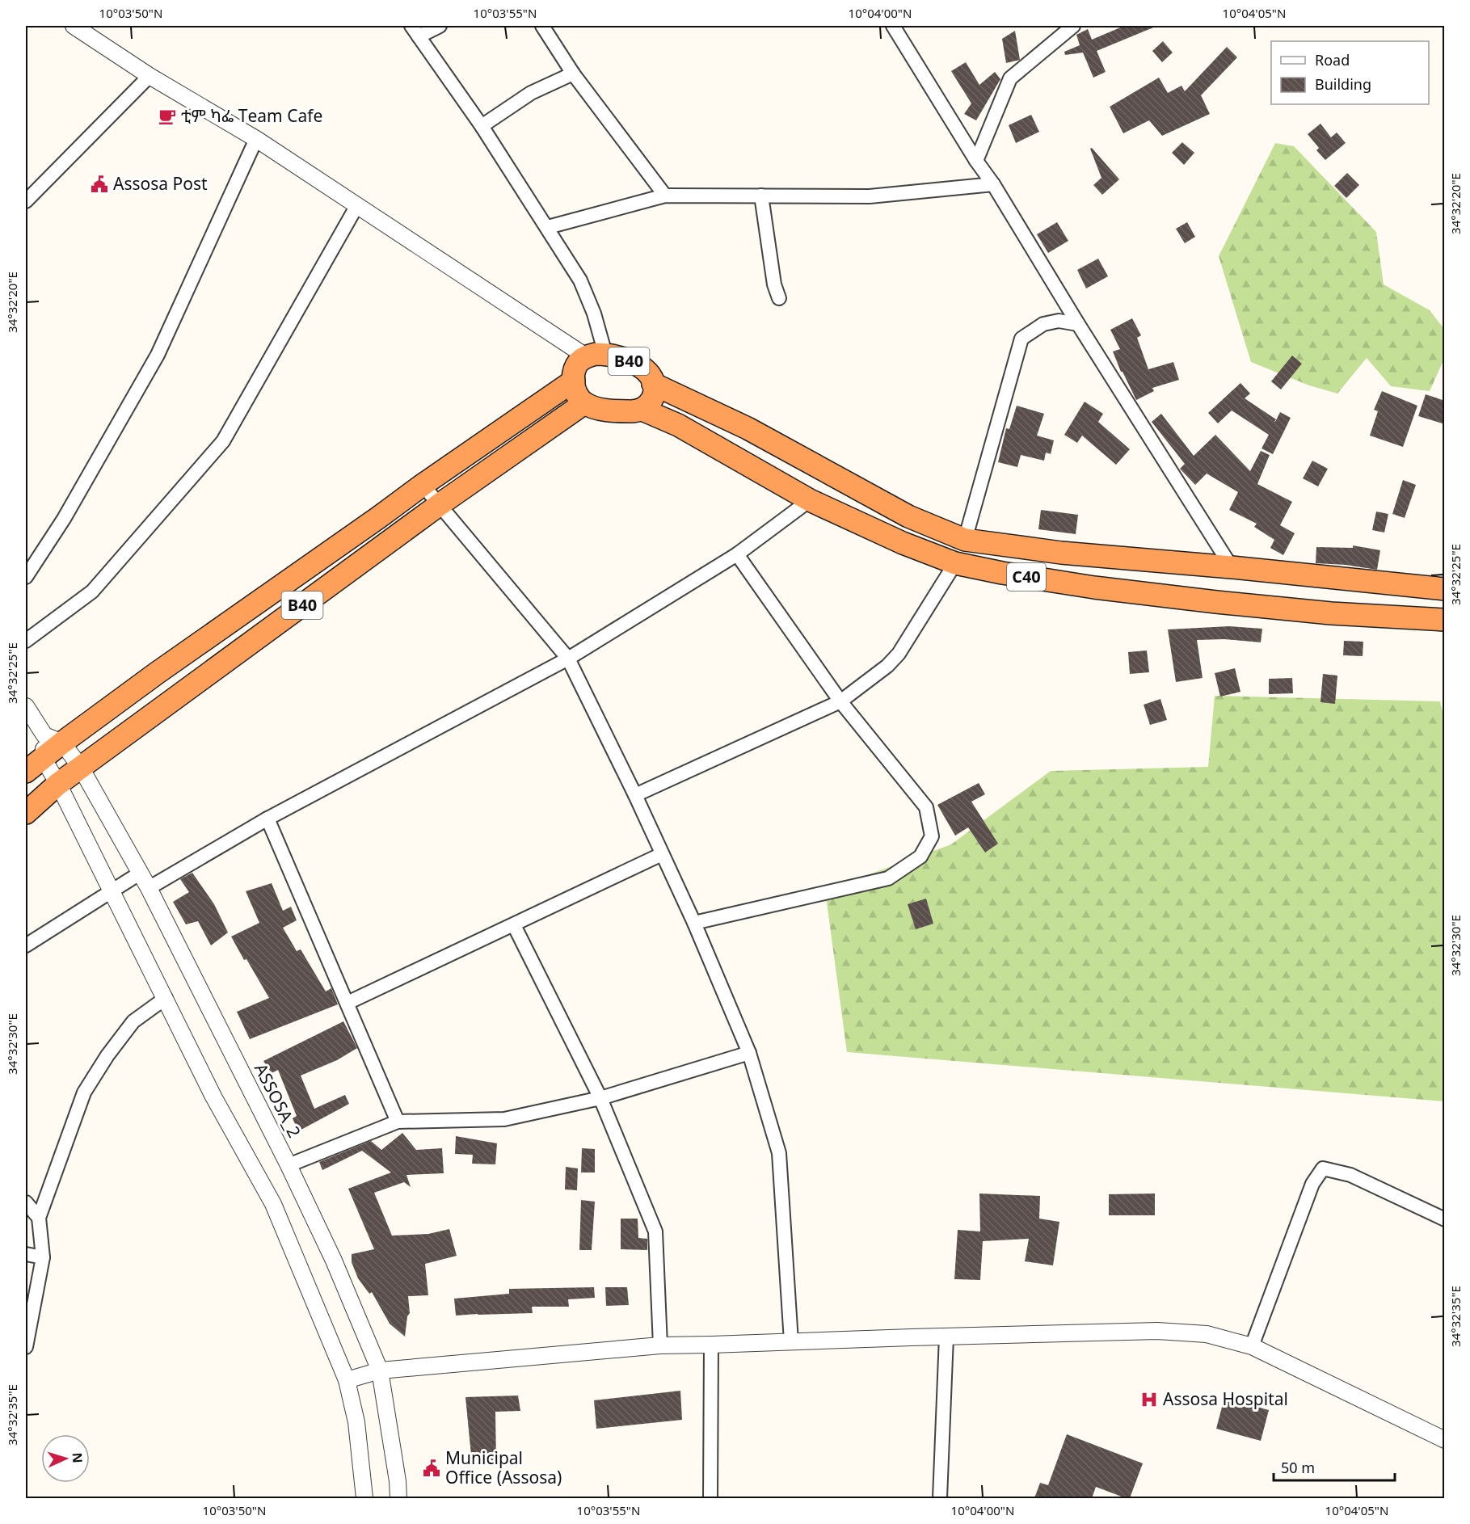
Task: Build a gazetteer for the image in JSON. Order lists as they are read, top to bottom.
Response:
{
  "streets": {
    "highway": ["B40", "C40"],
    "street": ["ASSOSA_2"]
  },
  "crossings": [
    ["B40", "C40"],
    ["B40", "ASSOSA_2"]
  ],
  "places": {
    "cafe": ["ቲም ካፌ Team Cafe"],
    "public building": ["Assosa Post", "Municipal Office (Assosa)"],
    "hospital": ["Assosa Hospital"]
  },
  "legend": ["Road", "Building"],
  "scale_bar": "50 m",
  "north": "right",
  "coordinates": [
    "10°03'50\"N",
    "10°03'55\"N",
    "10°04'00\"N",
    "10°04'05\"N",
    "34°32'20\"E",
    "34°32'25\"E",
    "34°32'30\"E",
    "34°32'35\"E"
  ]
}
